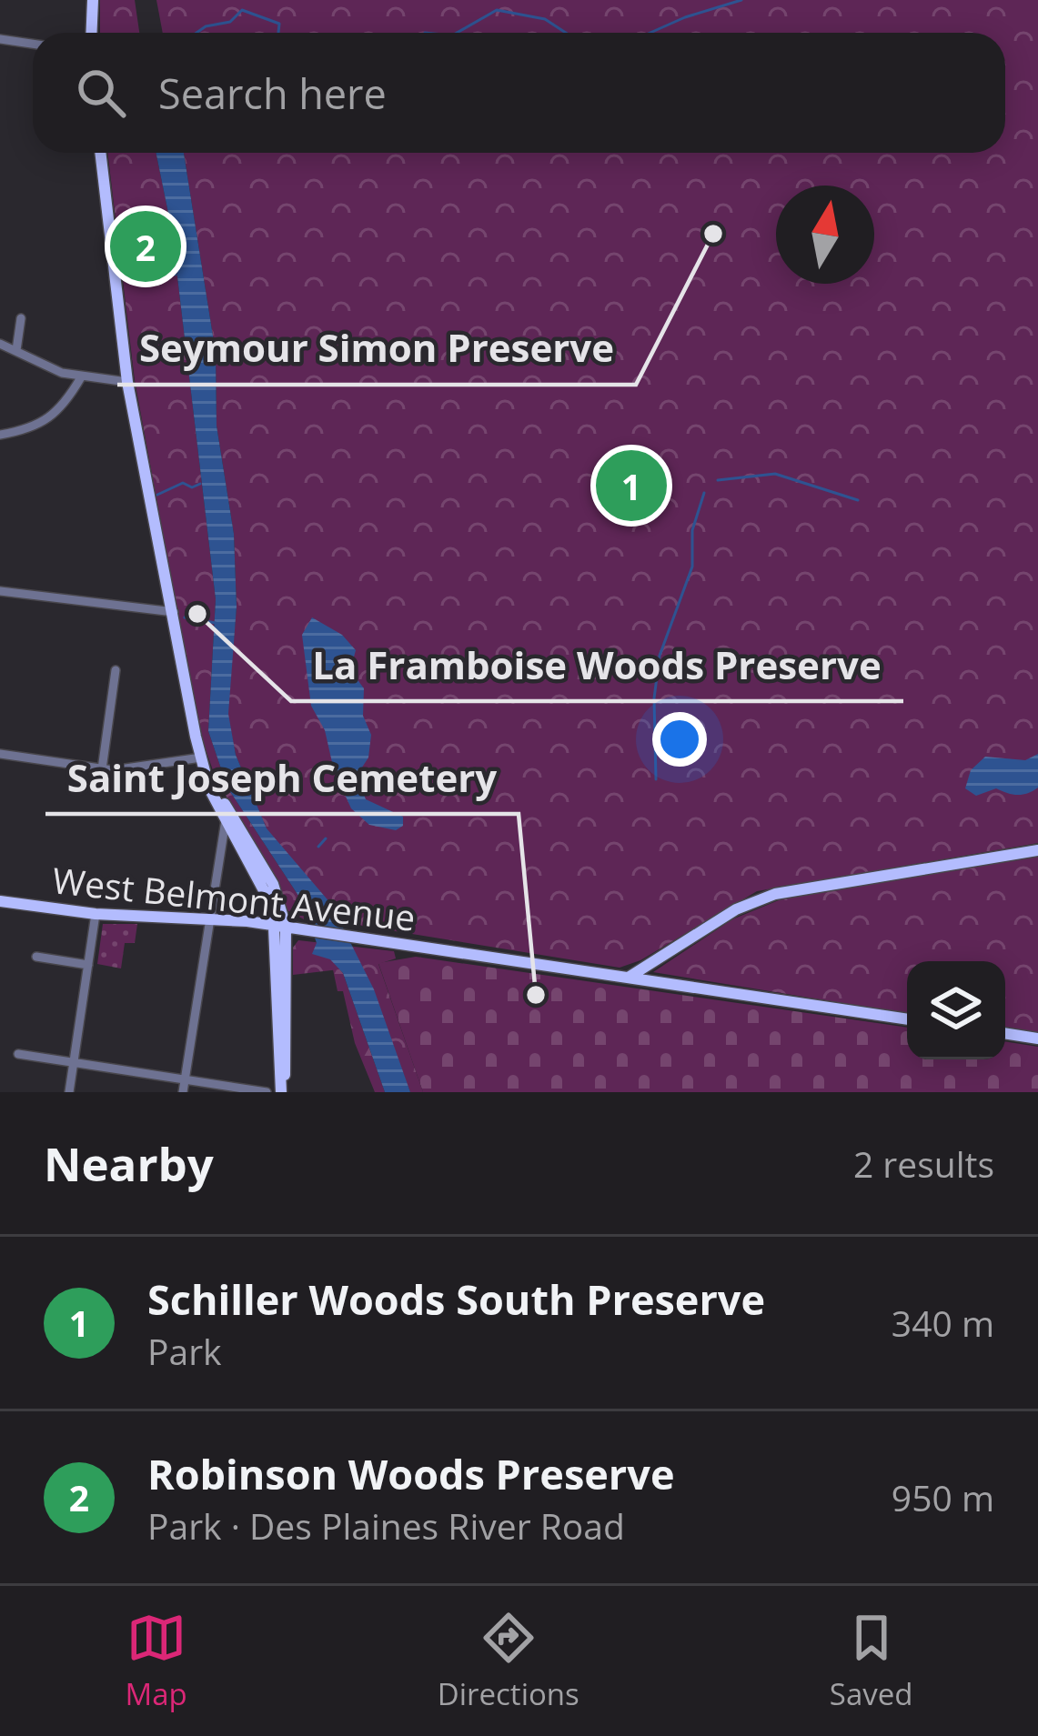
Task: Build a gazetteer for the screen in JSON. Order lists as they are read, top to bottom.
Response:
{
  "streets": {
    "main road": ["West Belmont Avenue"]
  },
  "places": ["Seymour Simon Preserve", "La Framboise Woods Preserve", "Saint Joseph Cemetery"],
  "north": "top",
  "page": {
    "search": "Search here",
    "pins": ["2", "1"],
    "heading": ["Nearby", "2 results"],
    "list": [
      {
        "mark": "1",
        "name": "Schiller Woods South Preserve",
        "note": "Park",
        "value": "340 m"
      },
      {
        "mark": "2",
        "name": "Robinson Woods Preserve",
        "note": "Park · Des Plaines River Road",
        "value": "950 m"
      }
    ],
    "nav": ["Map", "Directions", "Saved"]
  }
}
